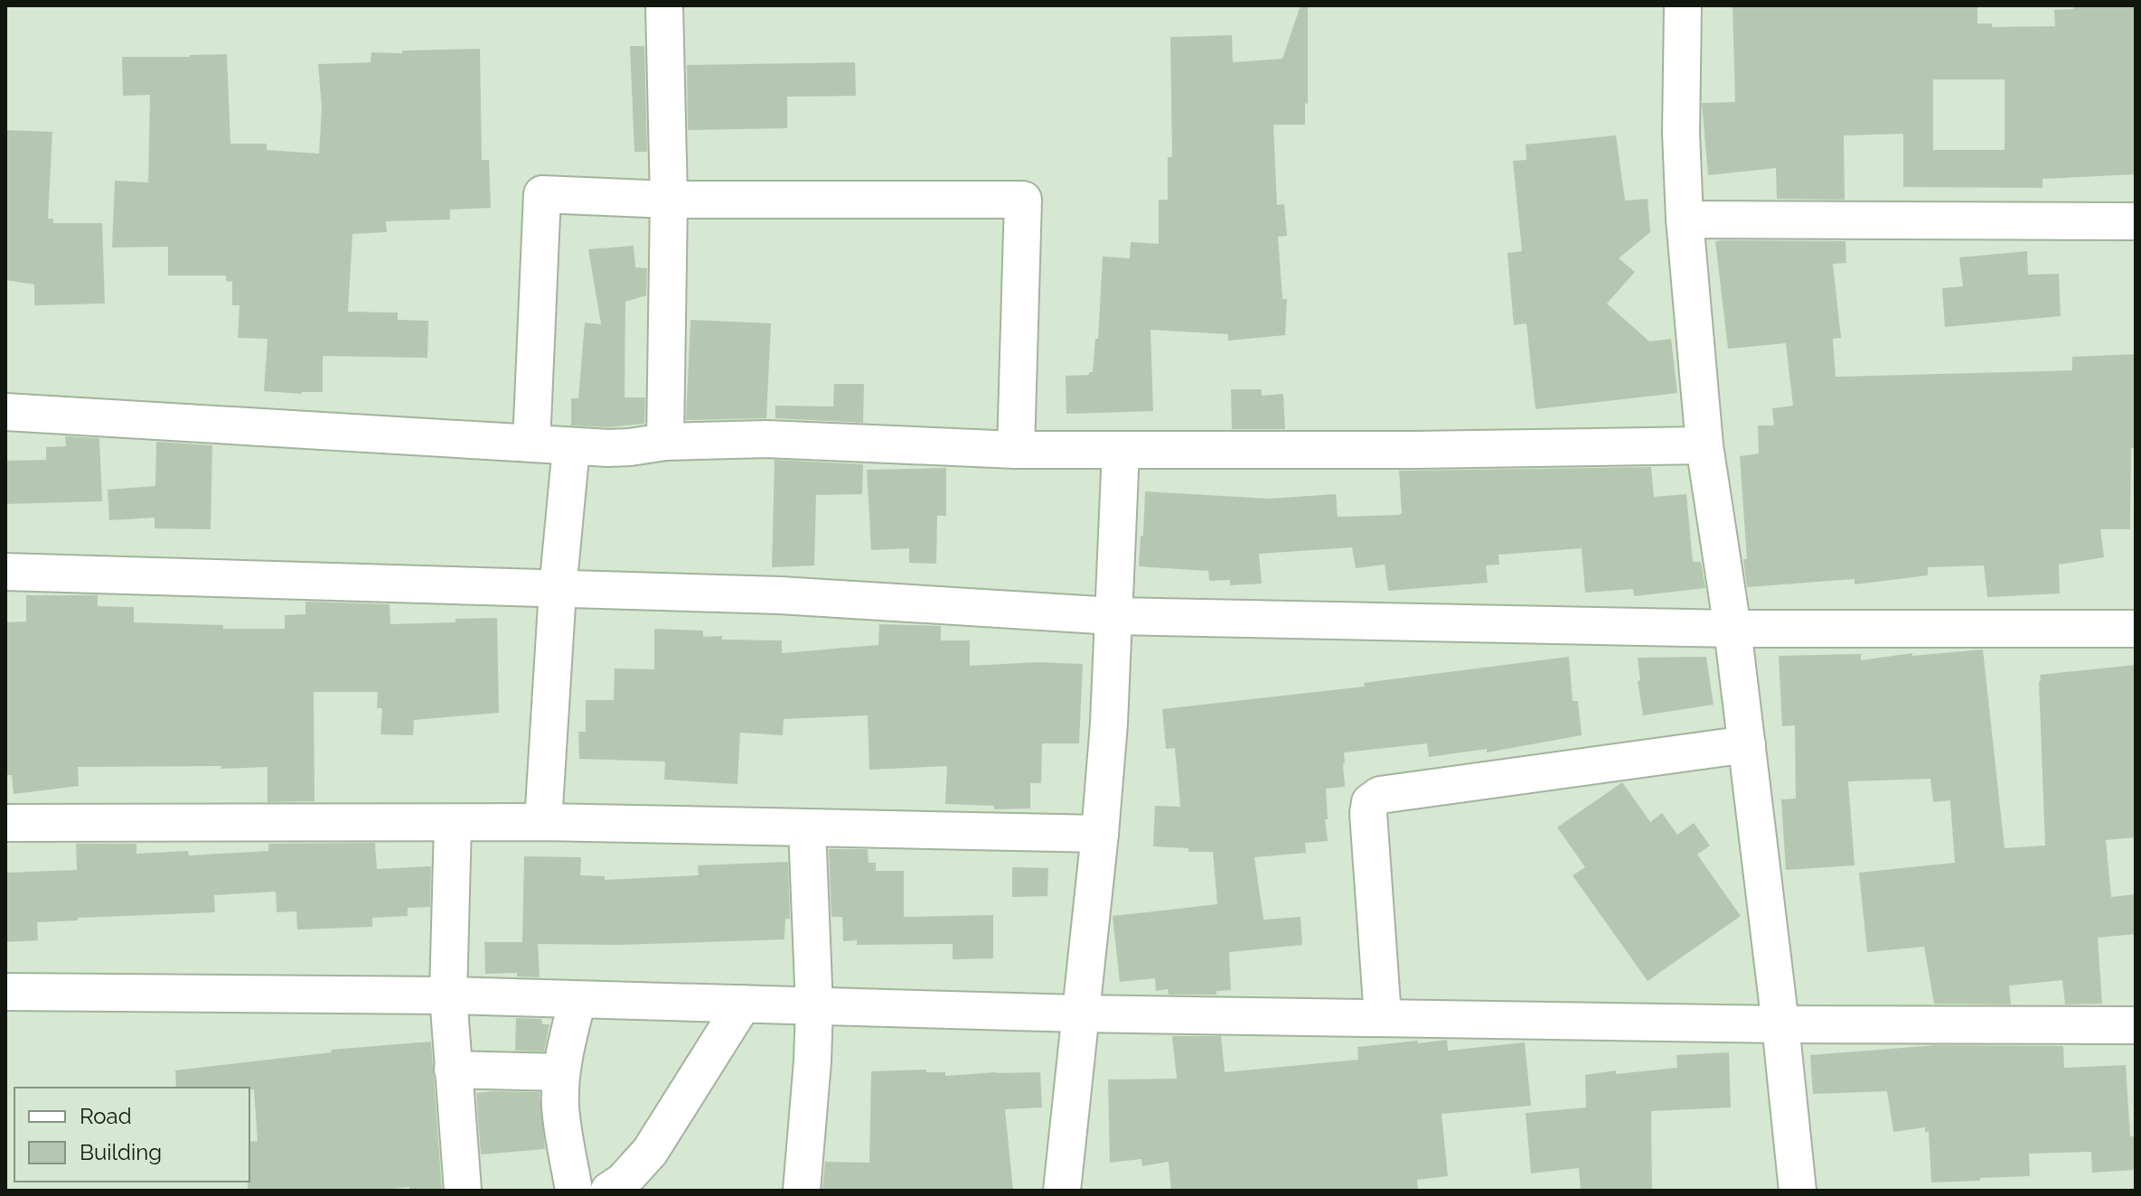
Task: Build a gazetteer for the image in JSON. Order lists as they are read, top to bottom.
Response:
{
  "legend": ["Road", "Building"]
}
